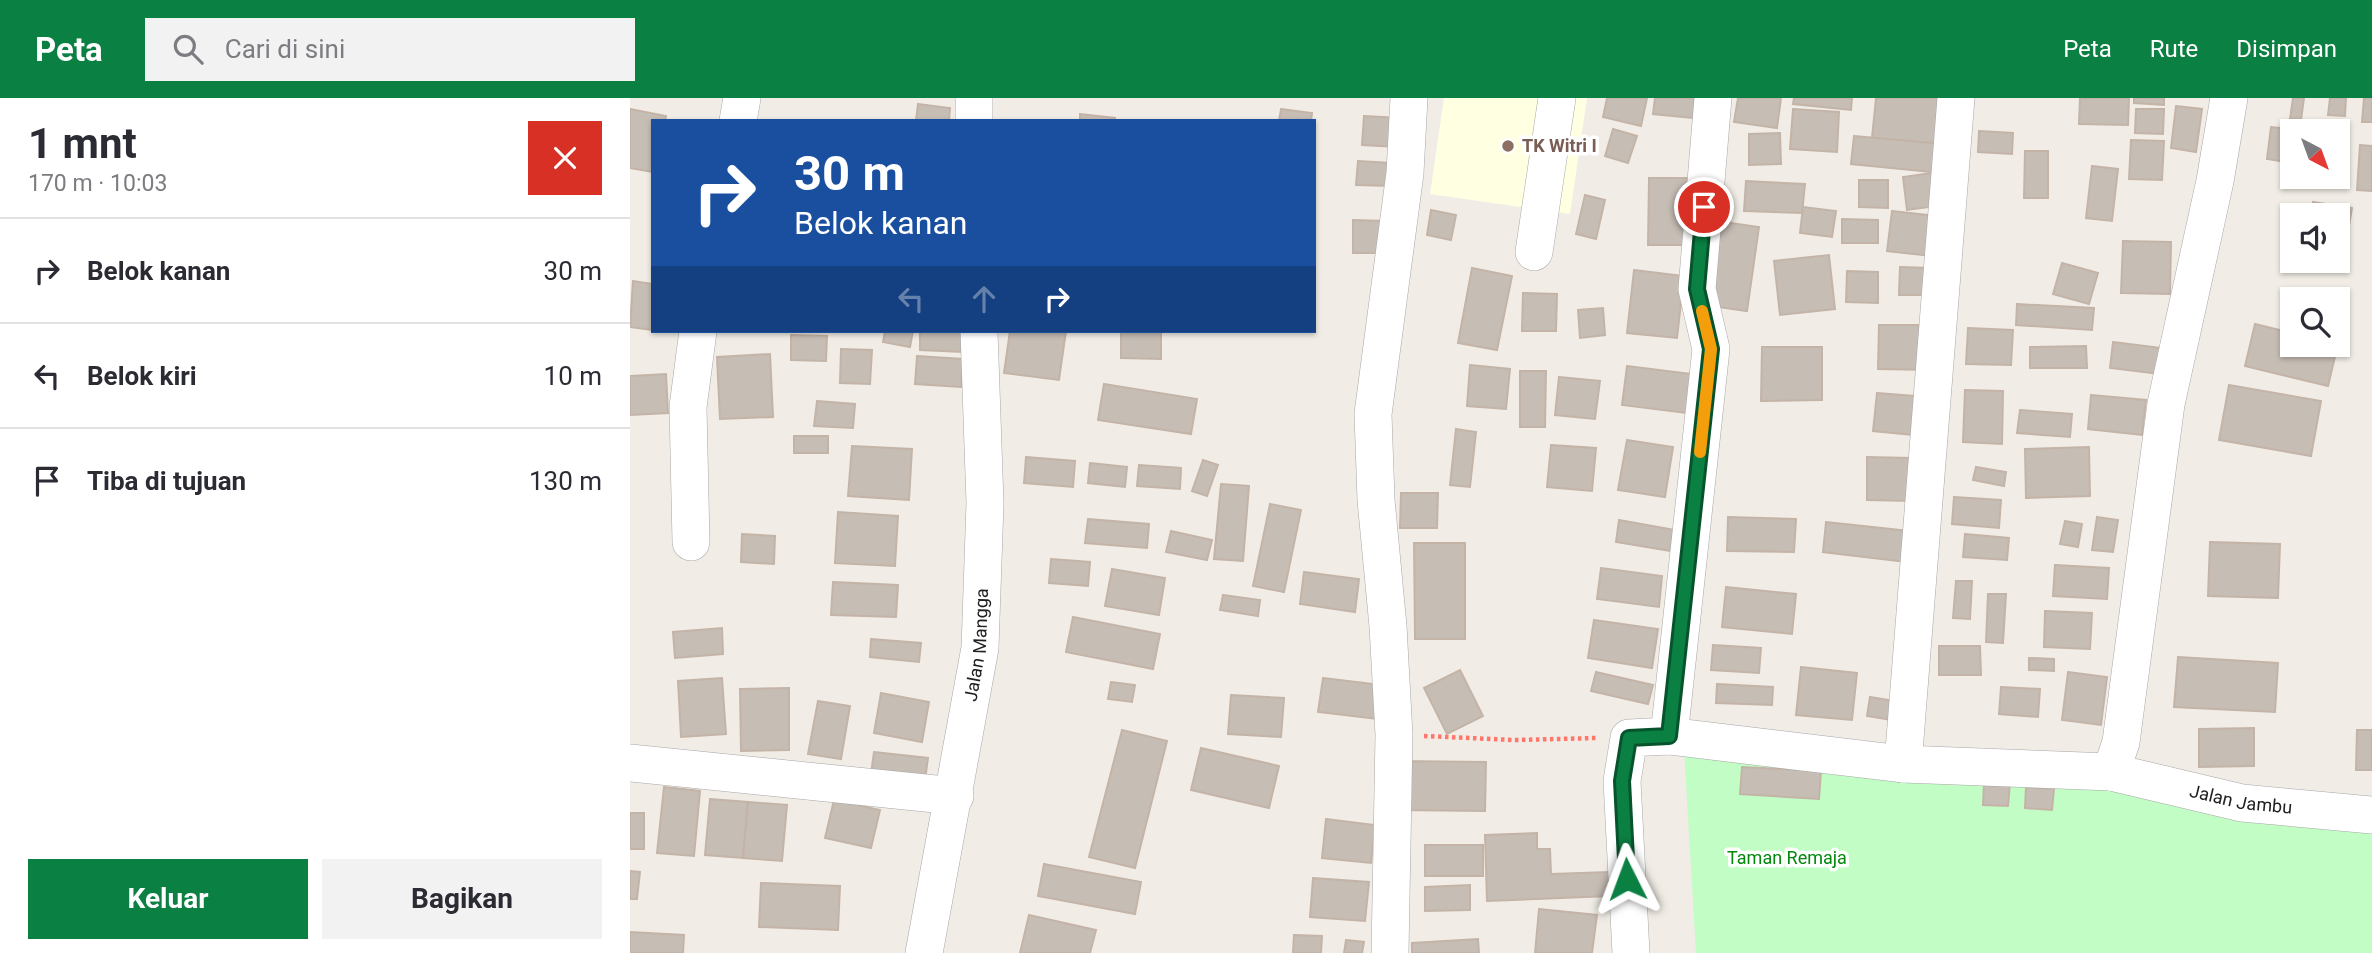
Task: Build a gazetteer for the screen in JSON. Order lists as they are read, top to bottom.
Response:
{
  "streets": {
    "street": ["Jalan Mangga", "Jalan Jambu"]
  },
  "parks": ["Taman Remaja"],
  "places": ["TK Witri I"],
  "north": "bottom right",
  "page": {
    "header": "Peta",
    "search": "Cari di sini",
    "nav": ["Peta", "Rute", "Disimpan"],
    "heading": ["1 mnt", "170 m · 10:03"],
    "turn": ["30 m", "Belok kanan"],
    "list": [
      {
        "name": "Belok kanan",
        "value": "30 m"
      },
      {
        "name": "Belok kiri",
        "value": "10 m"
      },
      {
        "name": "Tiba di tujuan",
        "value": "130 m"
      }
    ],
    "buttons": ["Keluar", "Bagikan"]
  }
}
